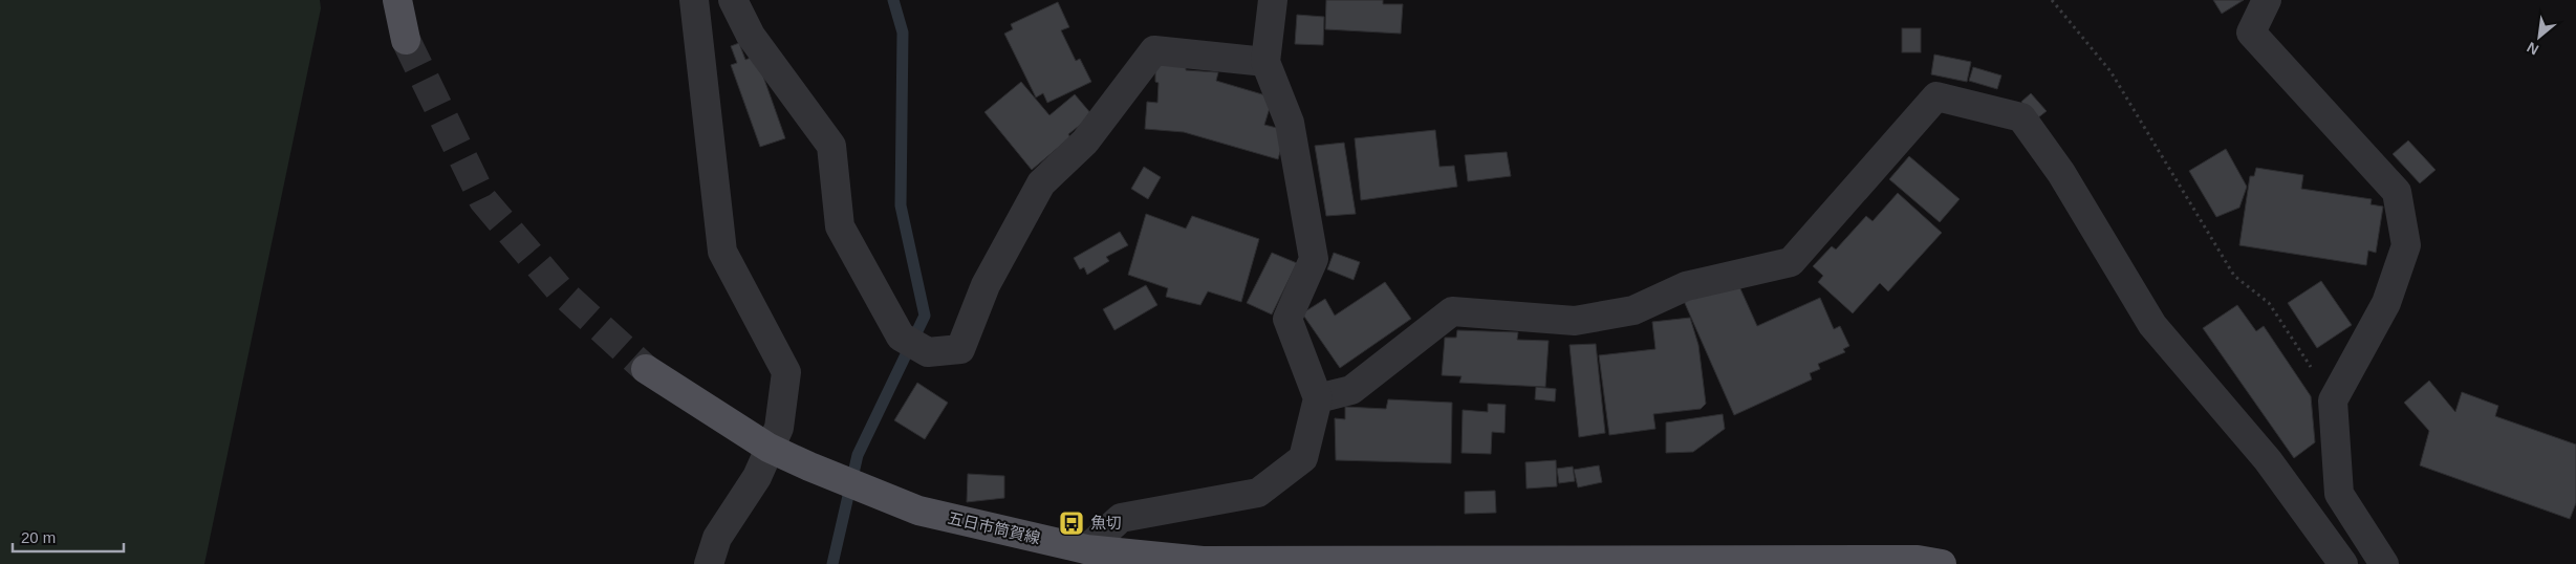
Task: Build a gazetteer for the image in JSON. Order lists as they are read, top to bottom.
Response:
{
  "streets": {
    "main road": ["五日市筒賀線"]
  },
  "places": {
    "bus stop": ["魚切"]
  },
  "scale_bar": "20 m",
  "north": "bottom left"
}
